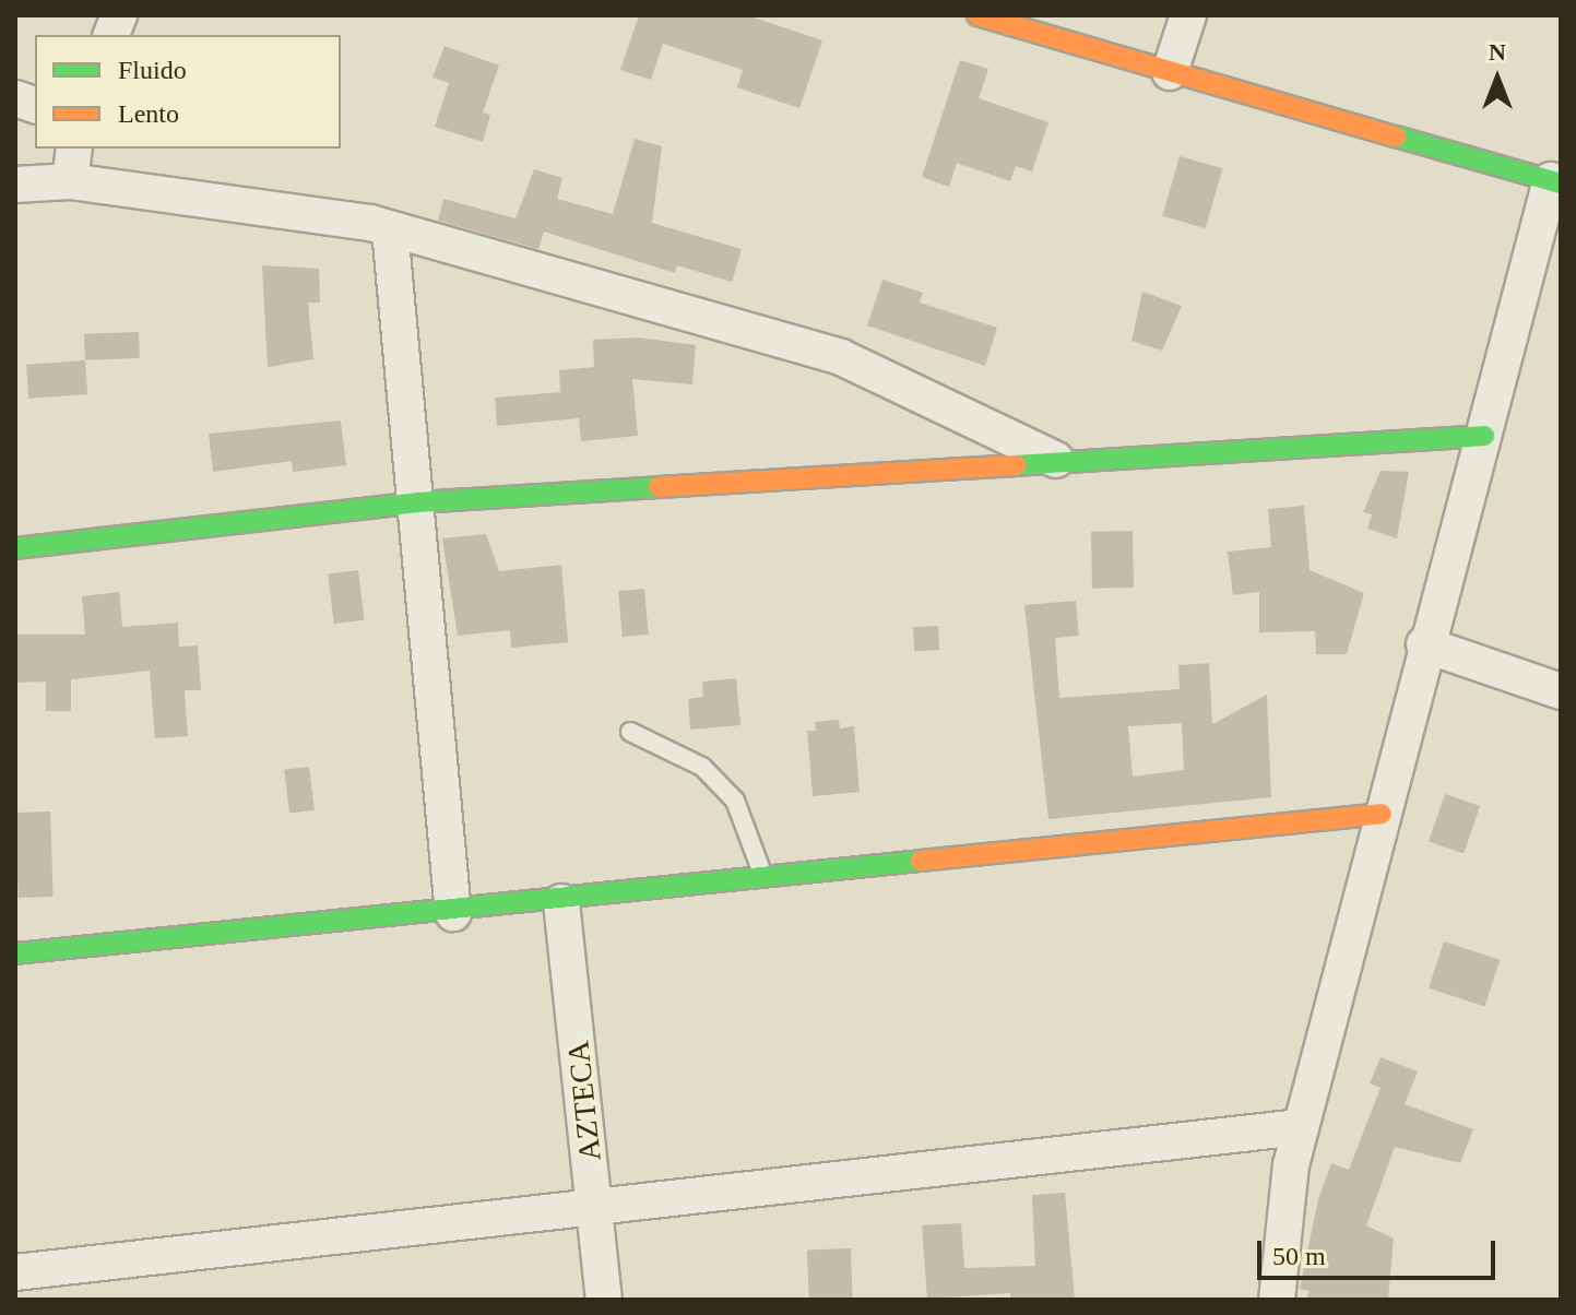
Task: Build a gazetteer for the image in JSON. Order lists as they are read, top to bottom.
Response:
{
  "streets": {
    "street": ["AZTECA"]
  },
  "legend": ["Fluido", "Lento"],
  "scale_bar": "50 m",
  "north": "top"
}
